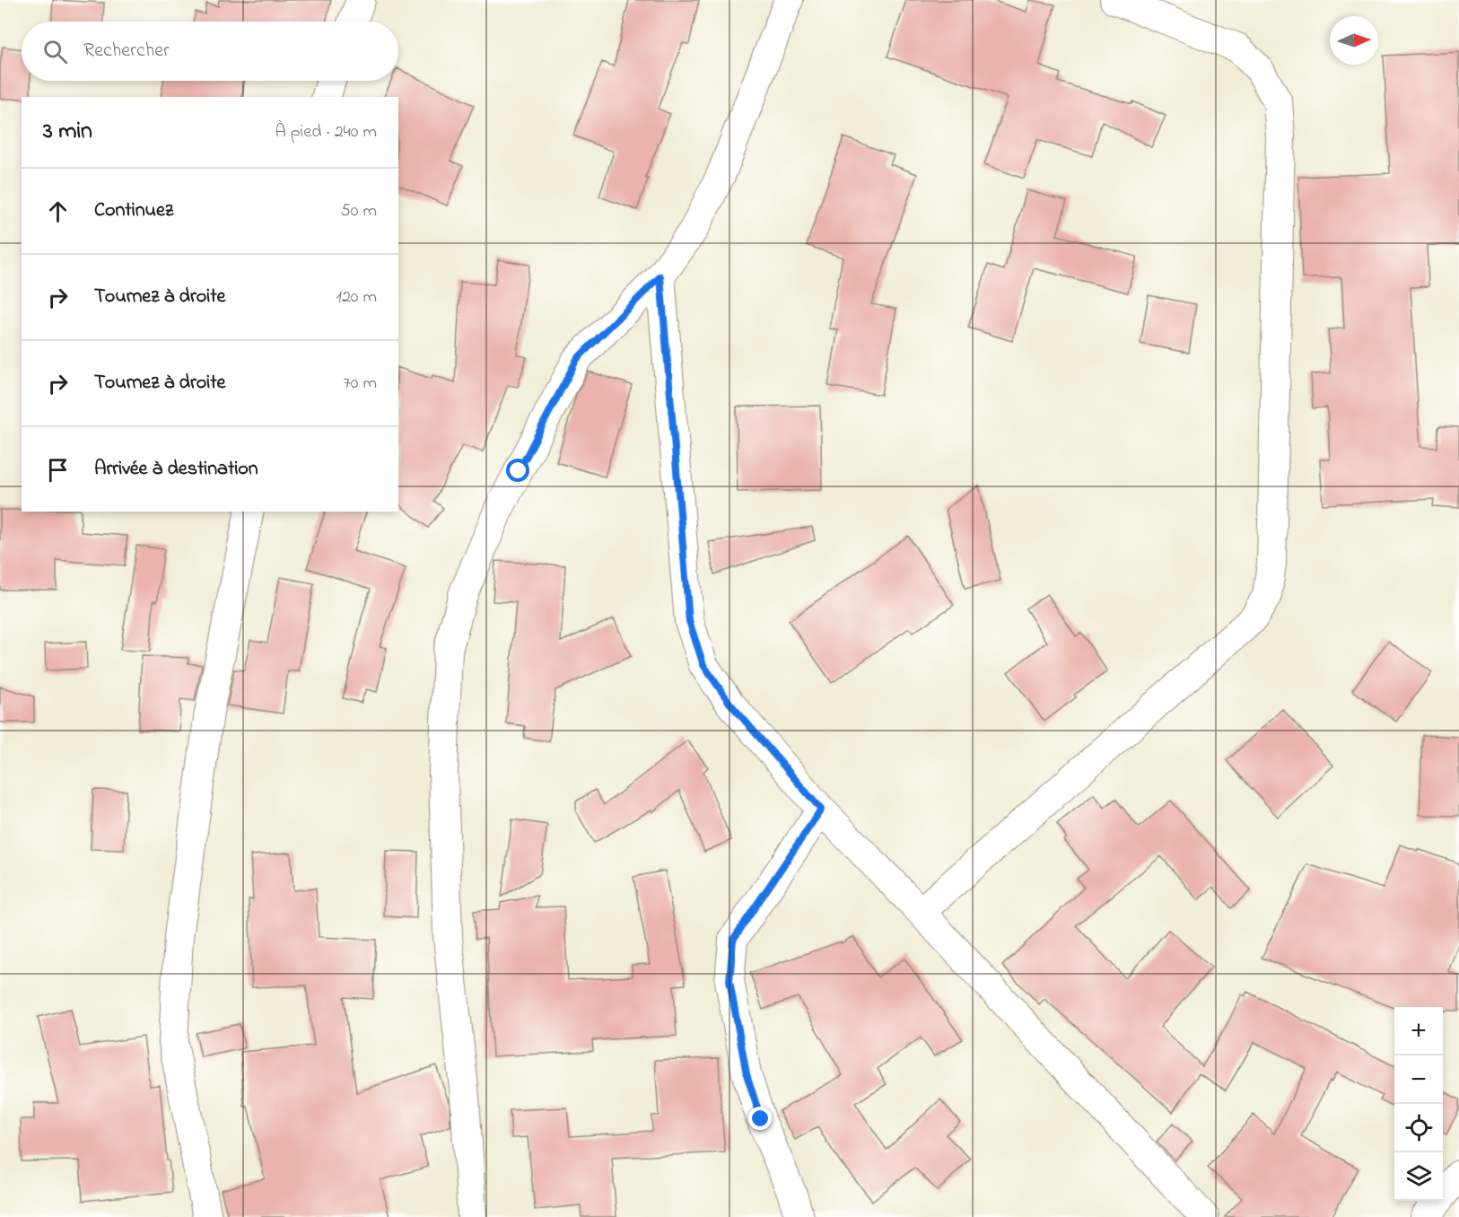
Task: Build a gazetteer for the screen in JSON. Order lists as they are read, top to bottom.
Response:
{
  "north": "right",
  "page": {
    "search": "Rechercher",
    "heading": ["3 min", "À pied · 240 m"],
    "list": [
      ["Continuez", "50 m"],
      ["Tournez à droite", "120 m"],
      ["Tournez à droite", "70 m"],
      "Arrivée à destination"
    ],
    "map_buttons": ["+", "−"]
  }
}
